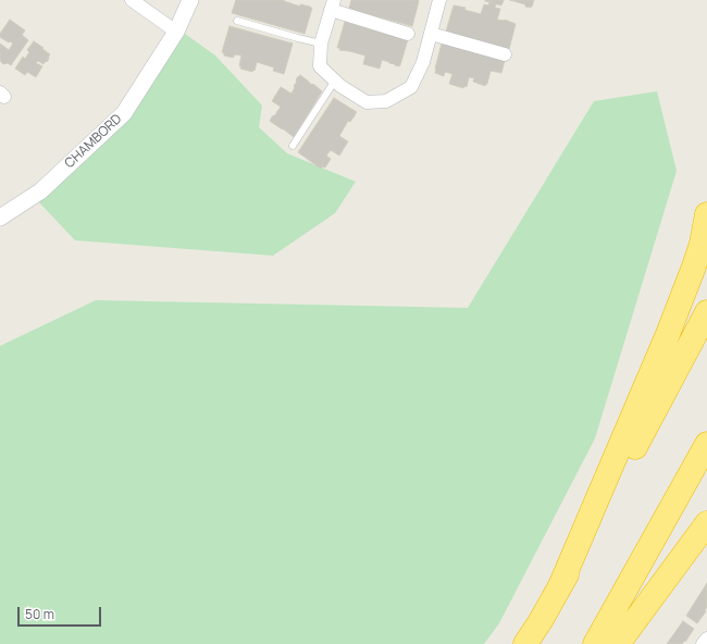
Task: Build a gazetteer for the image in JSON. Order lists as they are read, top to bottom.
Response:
{
  "streets": {
    "street": ["CHAMBORD"]
  },
  "scale_bar": "50 m"
}
